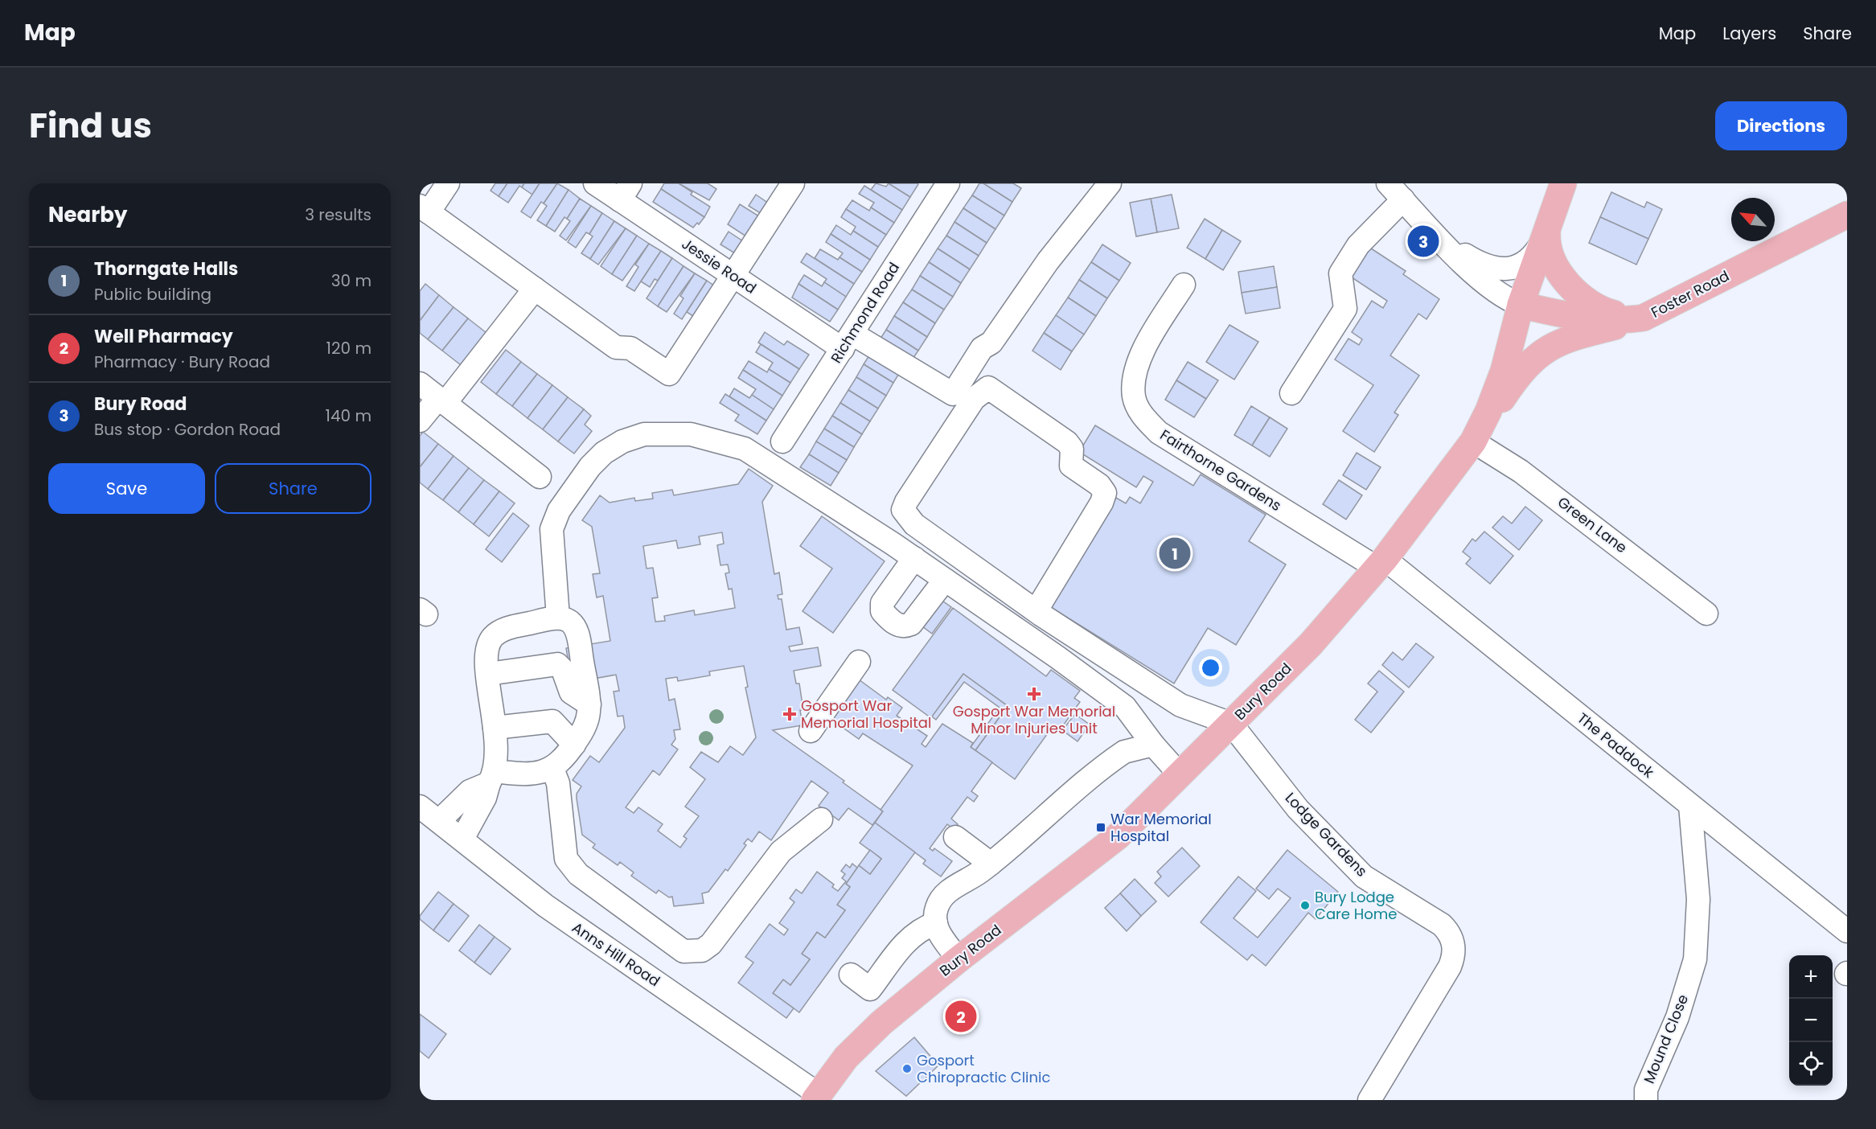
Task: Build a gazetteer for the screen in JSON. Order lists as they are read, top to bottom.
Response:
{
  "streets": {
    "main road": ["Foster Road", "Bury Road"],
    "street": [
      "Jessie Road",
      "Richmond Road",
      "Fairthorne Gardens",
      "Green Lane",
      "The Paddock",
      "Lodge Gardens",
      "Anns Hill Road",
      "Mound Close"
    ]
  },
  "crossings": [
    ["Jessie Road", "Richmond Road"],
    ["Foster Road", "Bury Road"],
    ["Fairthorne Gardens", "Bury Road"],
    ["Fairthorne Gardens", "The Paddock"],
    ["Green Lane", "Bury Road"],
    ["Bury Road", "The Paddock"],
    ["Bury Road", "Lodge Gardens"],
    ["Bury Road", "Anns Hill Road"],
    ["The Paddock", "Mound Close"]
  ],
  "places": {
    "health": ["Gosport War Memorial Minor Injuries Unit", "Gosport War Memorial Hospital"],
    "transit": ["War Memorial Hospital"],
    "other": ["Bury Lodge Care Home", "Gosport Chiropractic Clinic"]
  },
  "north": "top left",
  "page": {
    "header": "Map",
    "nav": ["Map", "Layers", "Share"],
    "title": "Find us",
    "buttons": [
      "Directions",
      ["Save", "Share"]
    ],
    "heading": ["Nearby", "3 results"],
    "pins": ["3", "1", "2"],
    "list": [
      {
        "mark": "1",
        "name": "Thorngate Halls",
        "note": "Public building",
        "value": "30 m"
      },
      {
        "mark": "2",
        "name": "Well Pharmacy",
        "note": "Pharmacy · Bury Road",
        "value": "120 m"
      },
      {
        "mark": "3",
        "name": "Bury Road",
        "note": "Bus stop · Gordon Road",
        "value": "140 m"
      }
    ],
    "map_buttons": ["+", "−"]
  }
}
